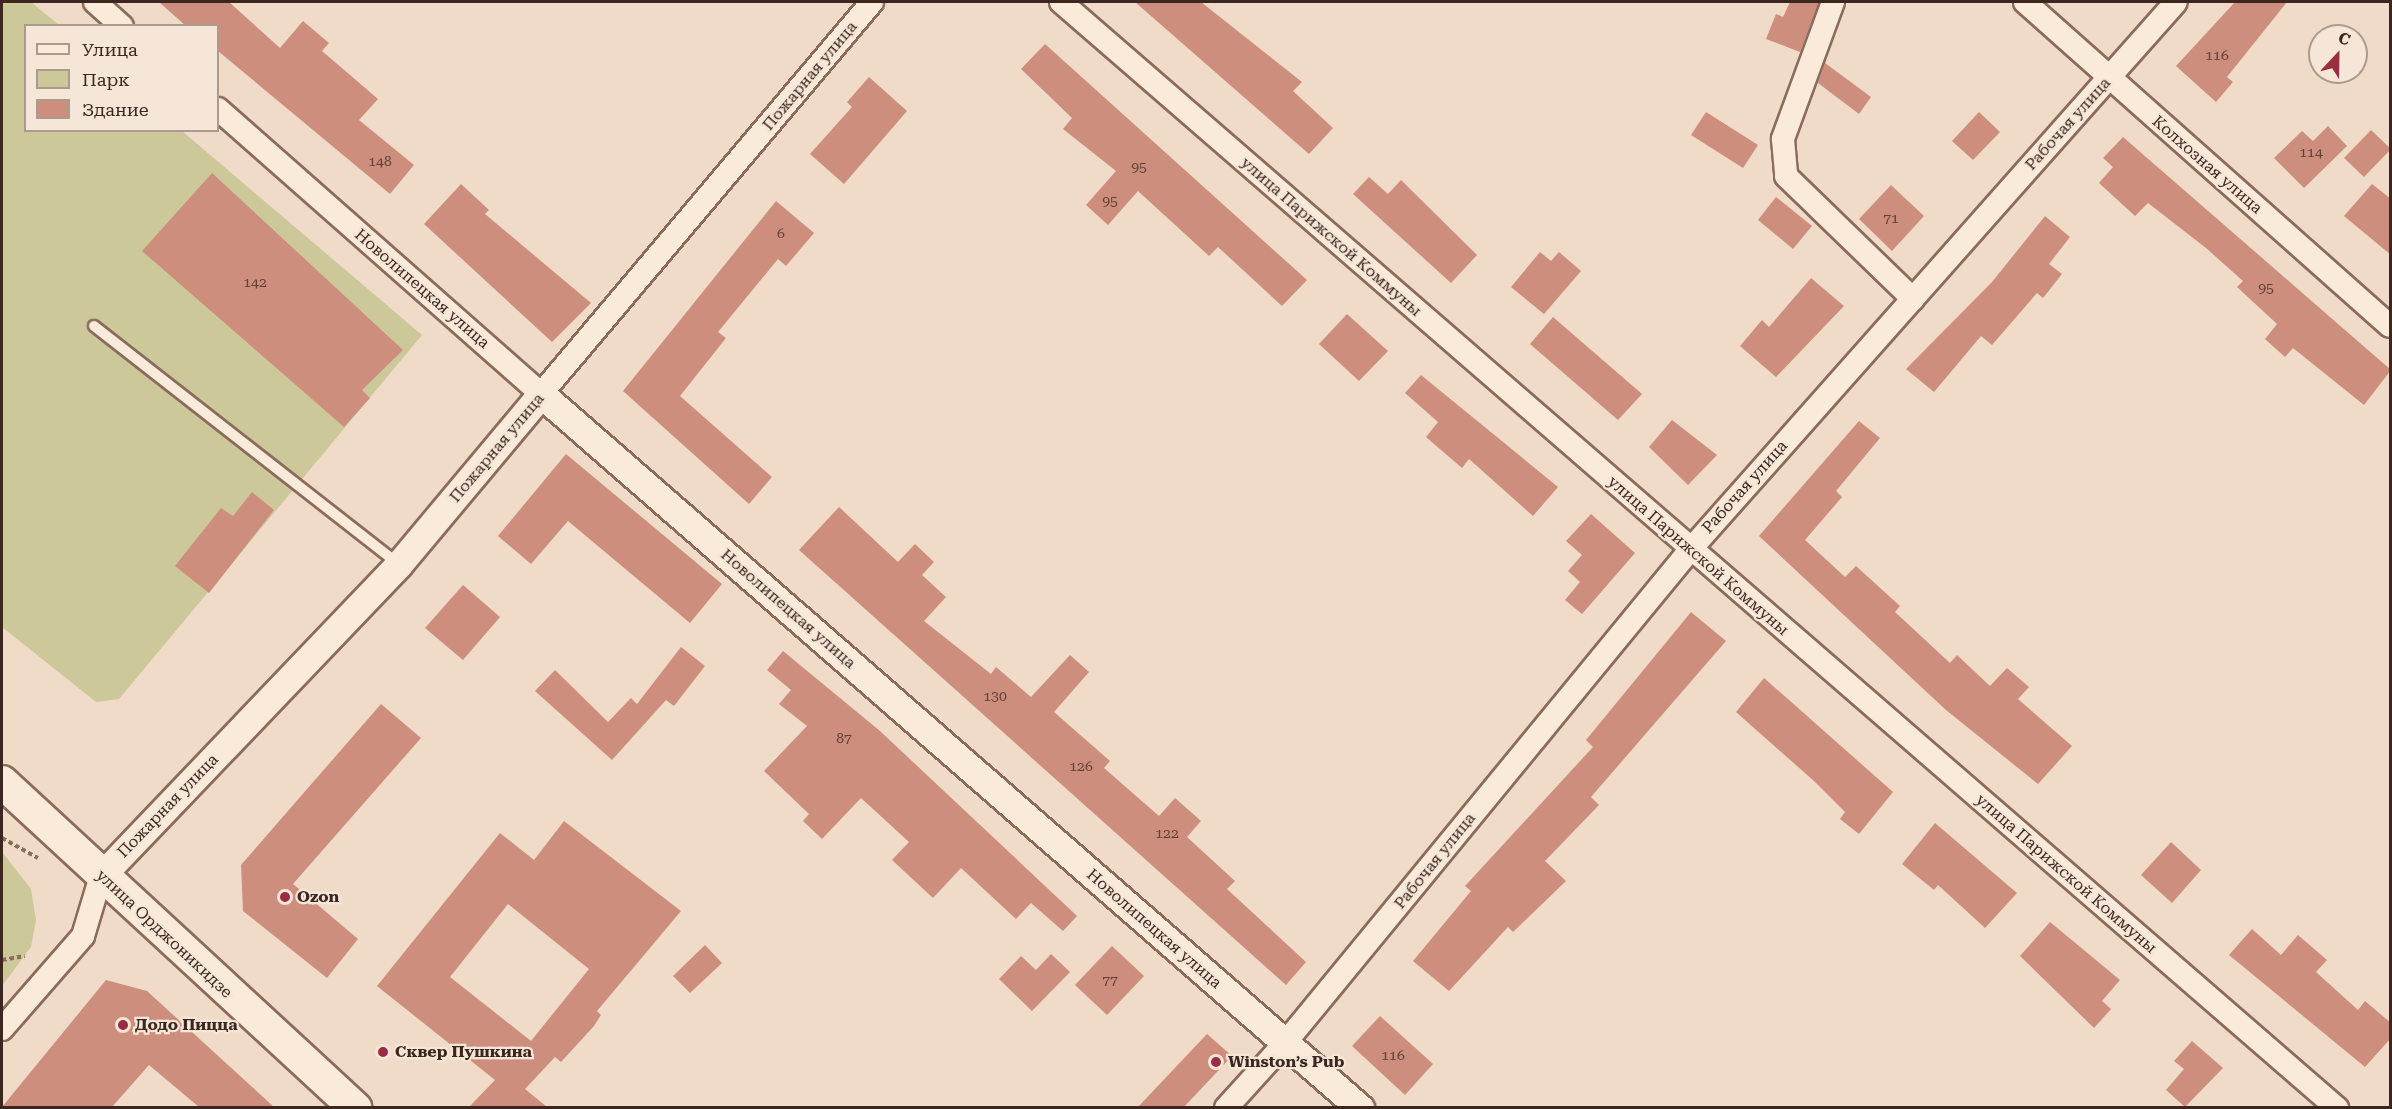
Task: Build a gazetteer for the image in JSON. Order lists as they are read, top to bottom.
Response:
{
  "streets": {
    "main road": ["улица Орджоникидзе"],
    "street": [
      "Пожарная улица",
      "Рабочая улица",
      "Колхозная улица",
      "улица Парижской Коммуны",
      "Новолипецкая улица"
    ]
  },
  "crossings": [
    ["Пожарная улица", "Новолипецкая улица"],
    ["Пожарная улица", "улица Орджоникидзе"],
    ["Рабочая улица", "Колхозная улица"],
    ["Рабочая улица", "улица Парижской Коммуны"],
    ["Рабочая улица", "Новолипецкая улица"]
  ],
  "places": [
    "Ozon",
    "Додо Пицца",
    "Сквер Пушкина",
    "Winston’s Pub"
  ],
  "house_numbers": [
    "116",
    "114",
    "148",
    "95",
    "95",
    "71",
    "6",
    "142",
    "95",
    "130",
    "87",
    "126",
    "122",
    "77",
    "116"
  ],
  "legend": ["Улица", "Парк", "Здание"],
  "north": "top"
}
